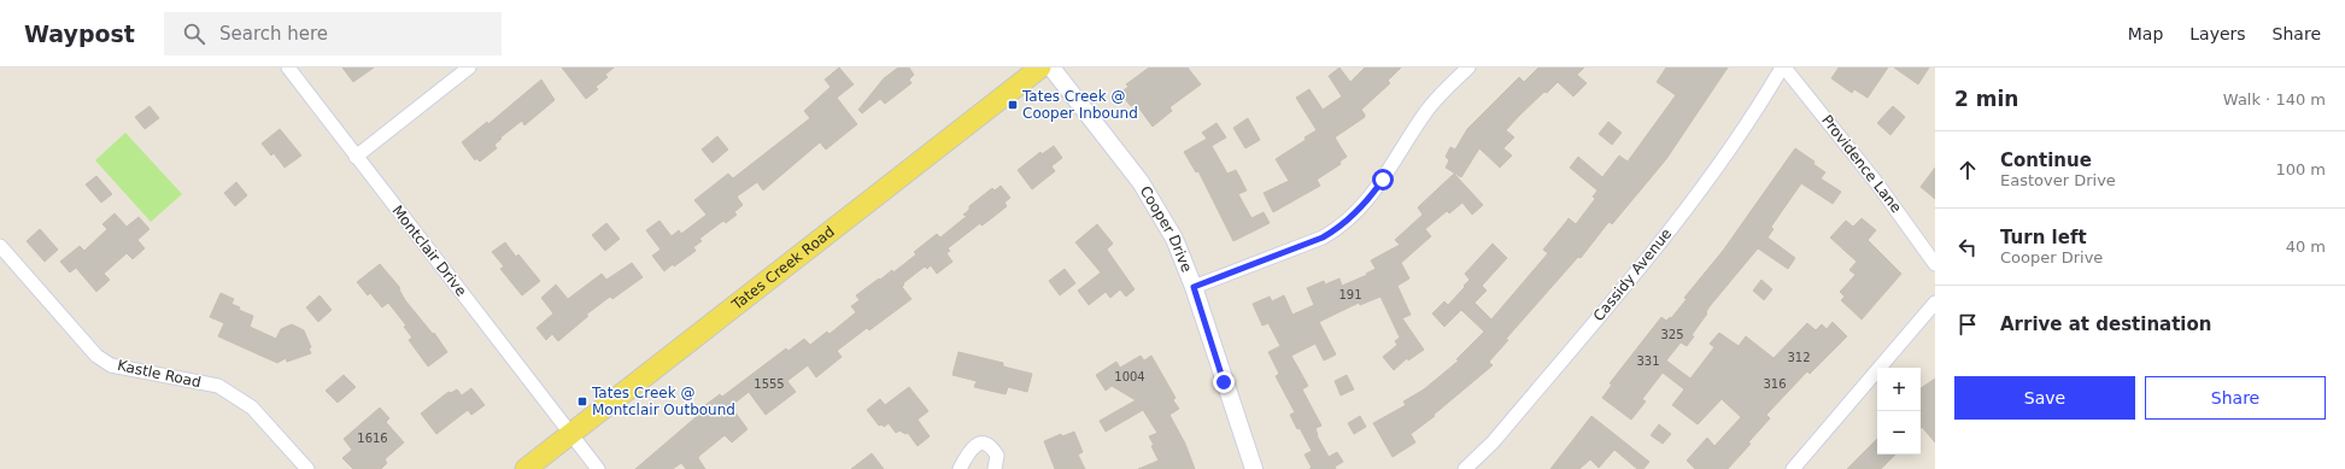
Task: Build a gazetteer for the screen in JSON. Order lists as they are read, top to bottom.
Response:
{
  "streets": {
    "main road": ["Tates Creek Road"],
    "street": [
      "Providence Lane",
      "Cooper Drive",
      "Montclair Drive",
      "Cassidy Avenue",
      "Kastle Road"
    ]
  },
  "crossings": [
    ["Providence Lane", "Cassidy Avenue"],
    ["Montclair Drive", "Tates Creek Road"]
  ],
  "places": {
    "transit": ["Tates Creek @ Cooper Inbound", "Tates Creek @ Montclair Outbound"]
  },
  "house_numbers": [
    "191",
    "325",
    "312",
    "331",
    "1004",
    "1555",
    "316",
    "1616"
  ],
  "page": {
    "header": "Waypost",
    "search": "Search here",
    "nav": ["Map", "Layers", "Share"],
    "heading": ["2 min", "Walk · 140 m"],
    "list": [
      ["Continue", "Eastover Drive", "100 m"],
      ["Turn left", "Cooper Drive", "40 m"],
      "Arrive at destination"
    ],
    "buttons": ["Save", "Share"],
    "map_buttons": ["+", "−"]
  }
}
